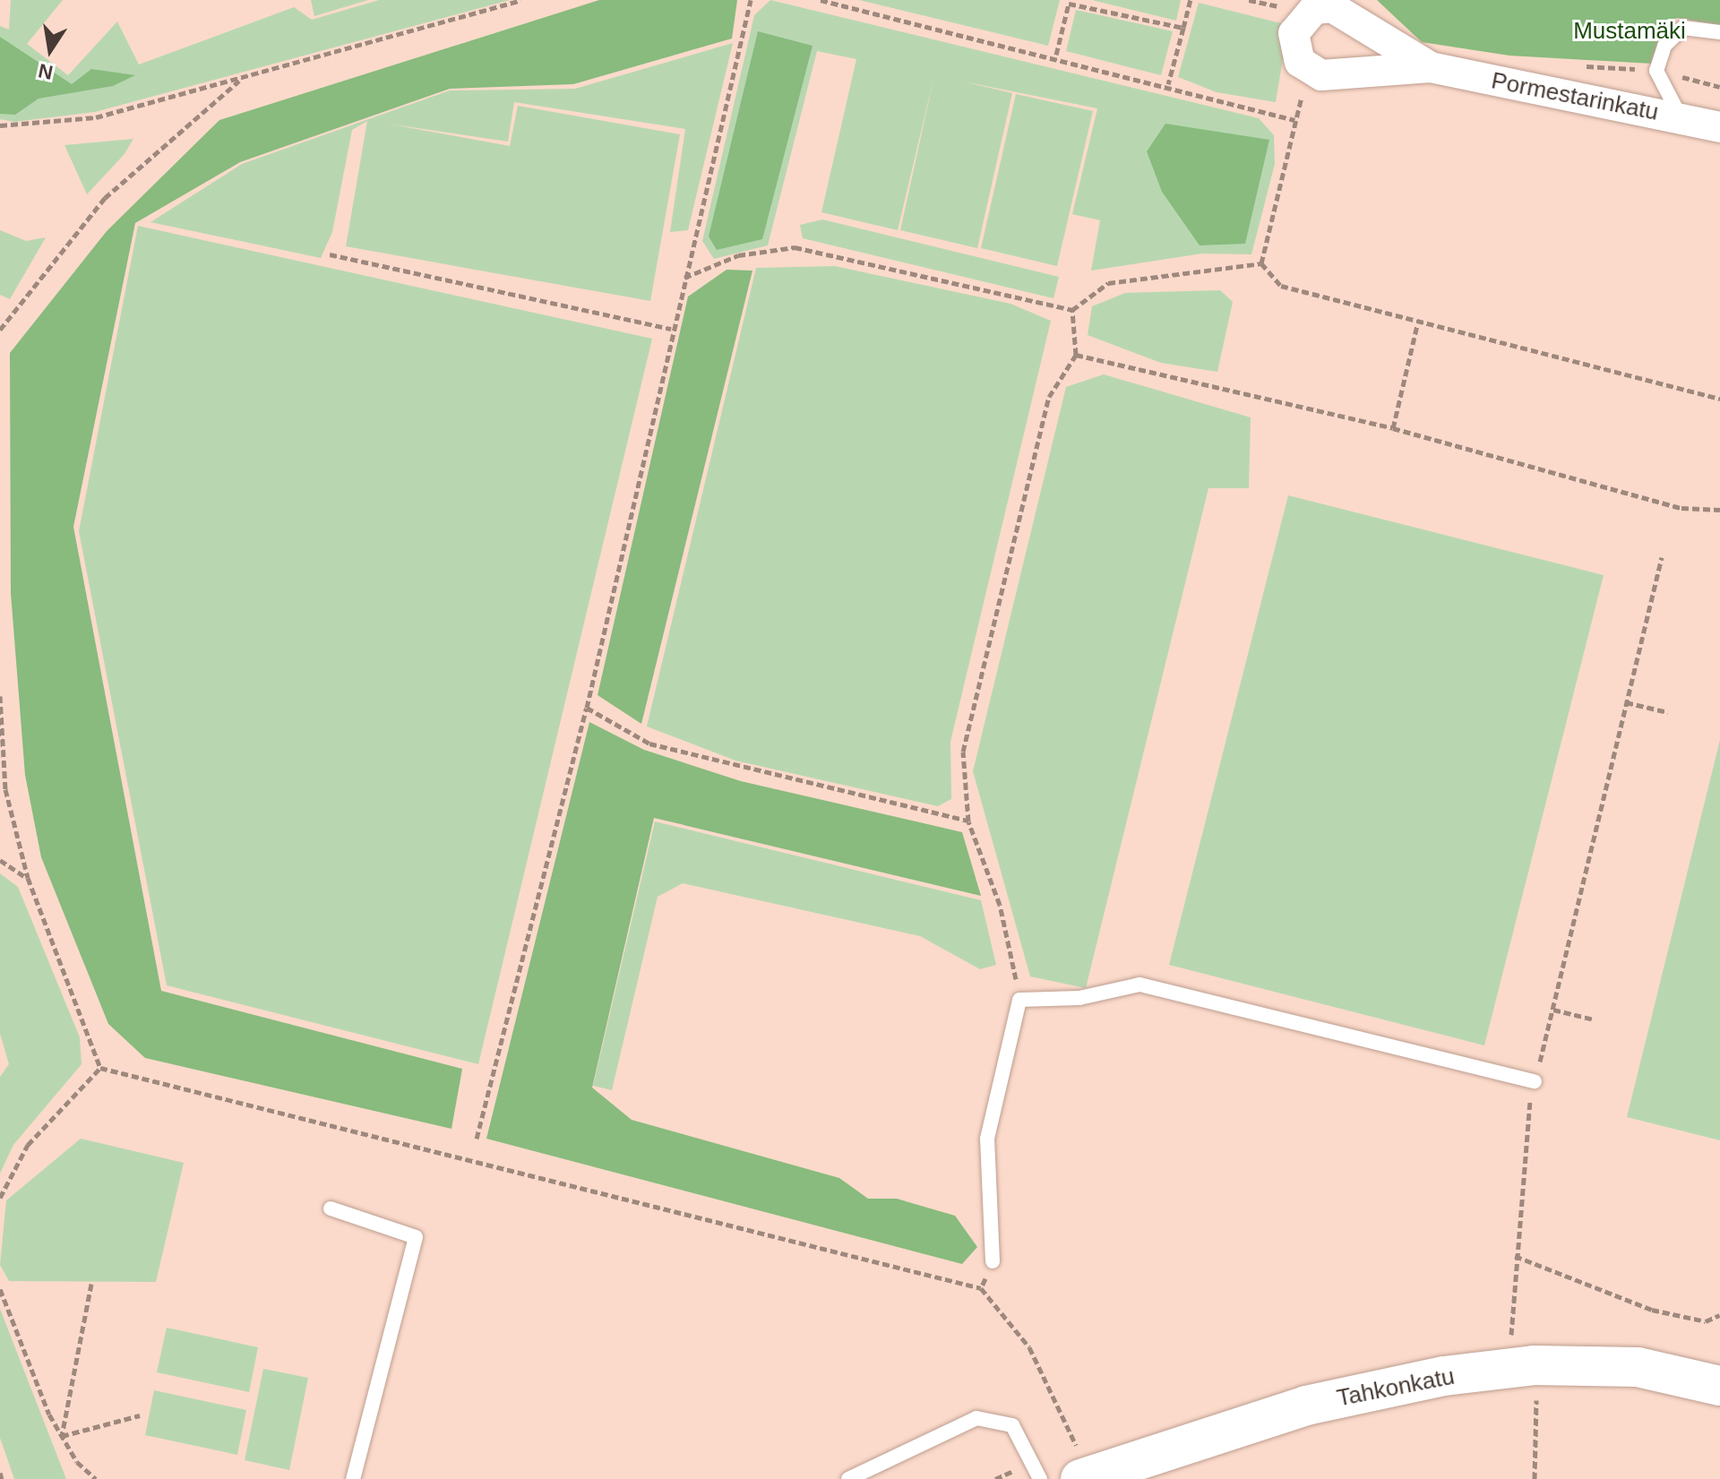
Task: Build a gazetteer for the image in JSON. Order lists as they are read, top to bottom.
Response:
{
  "streets": {
    "street": ["Pormestarinkatu", "Tahkonkatu"]
  },
  "parks": ["Mustamäki"],
  "north": "bottom"
}
